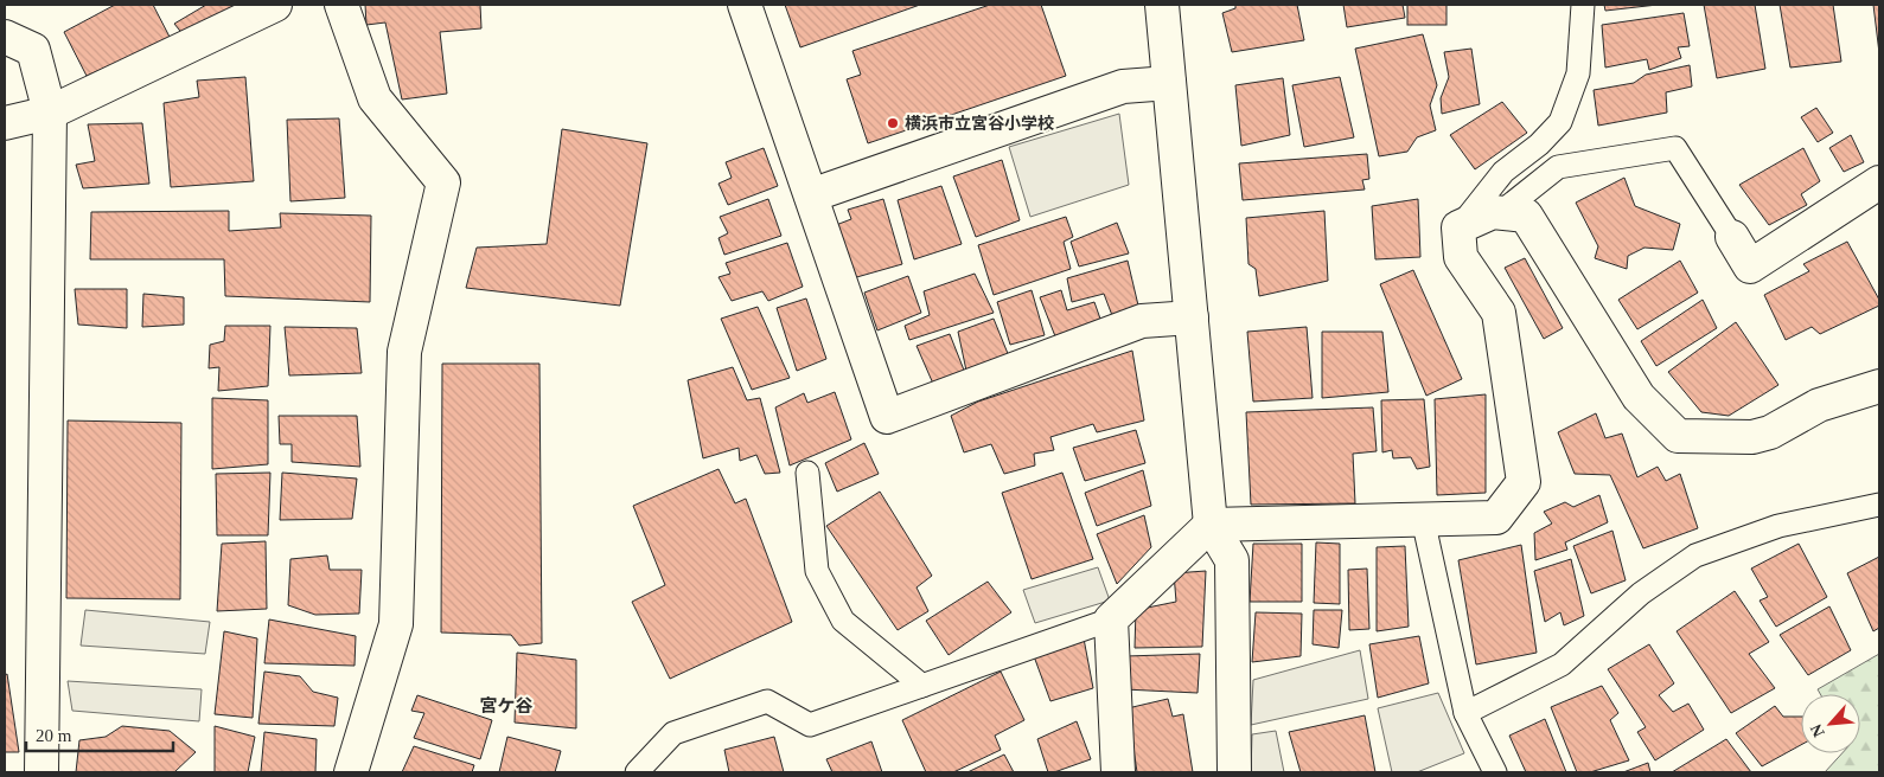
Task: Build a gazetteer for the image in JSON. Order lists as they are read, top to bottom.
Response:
{
  "districts": ["宮ケ谷"],
  "places": ["横浜市立宮谷小学校"],
  "scale_bar": "20 m",
  "north": "bottom left"
}
